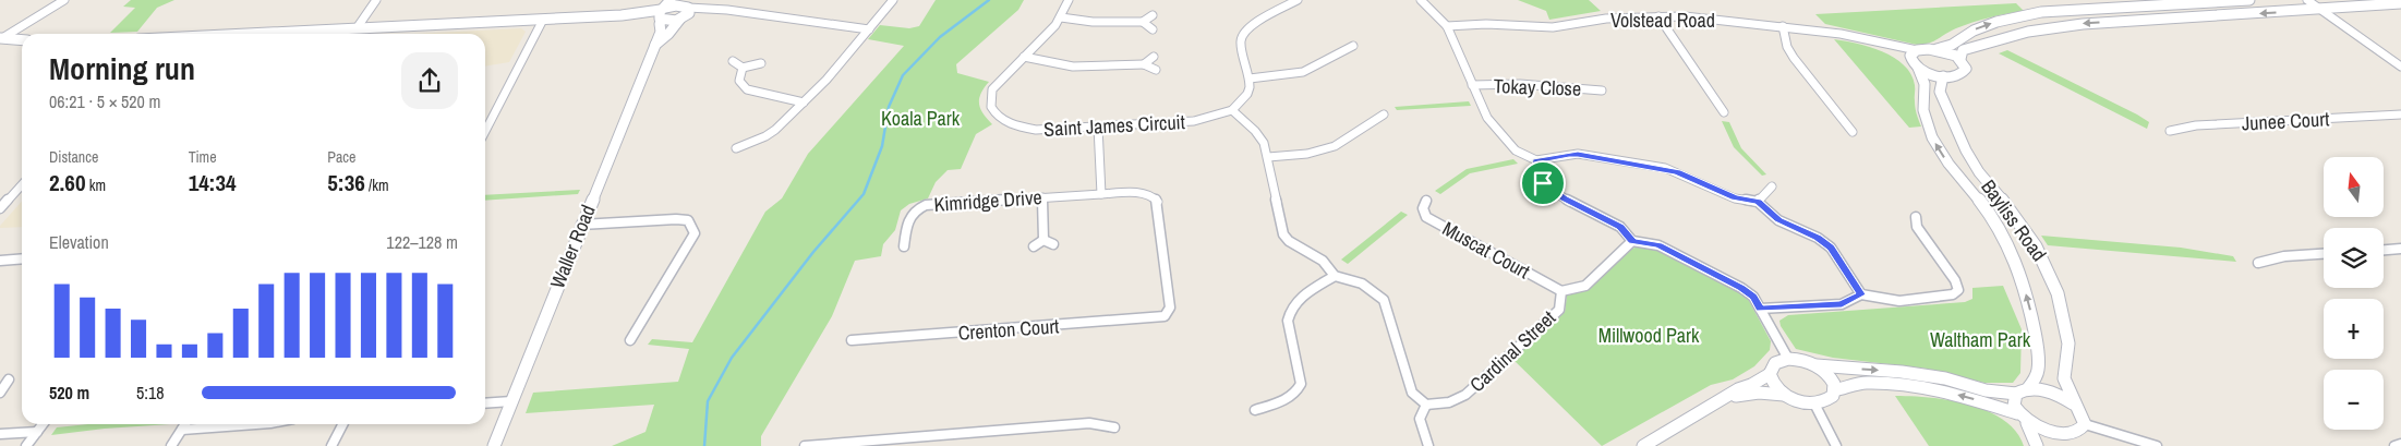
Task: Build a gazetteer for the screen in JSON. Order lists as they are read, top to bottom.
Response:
{
  "streets": {
    "street": [
      "Volstead Road",
      "Tokay Close",
      "Junee Court",
      "Saint James Circuit",
      "Kimridge Drive",
      "Bayliss Road",
      "Waller Road",
      "Muscat Court",
      "Crenton Court",
      "Cardinal Street"
    ]
  },
  "crossings": [
    ["Volstead Road", "Bayliss Road"],
    ["Kimridge Drive", "Crenton Court"],
    ["Muscat Court", "Cardinal Street"]
  ],
  "parks": ["Koala Park", "Millwood Park", "Waltham Park"],
  "north": "top",
  "page": {
    "heading": ["Morning run", "06:21 · 5 × 520 m"],
    "stats": [
      ["Distance", "2.60 km"],
      ["Time", "14:34"],
      ["Pace", "5:36 /km"]
    ],
    "map_buttons": ["+", "−"],
    "chart": ["Elevation", "122–128 m"],
    "list": [
      {
        "name": "520 m",
        "note": "5:18"
      }
    ]
  }
}
